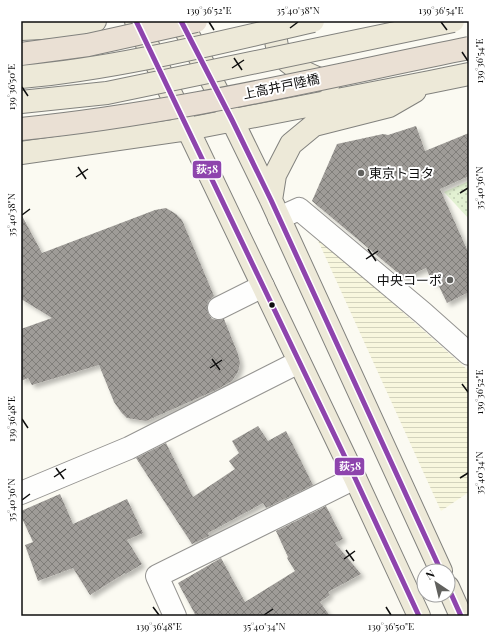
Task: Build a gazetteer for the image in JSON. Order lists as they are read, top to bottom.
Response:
{
  "streets": {
    "highway": ["上高井戸陸橋"]
  },
  "places": ["東京トヨタ", "中央コーポ"],
  "lines": ["transit line 荻58"],
  "north": "top left",
  "coordinates": [
    "139°36'52\"E",
    "35°40'38\"N",
    "139°36'54\"E",
    "139°36'50\"E",
    "35°40'36\"N",
    "139°36'48\"E",
    "35°40'34\"N"
  ]
}
